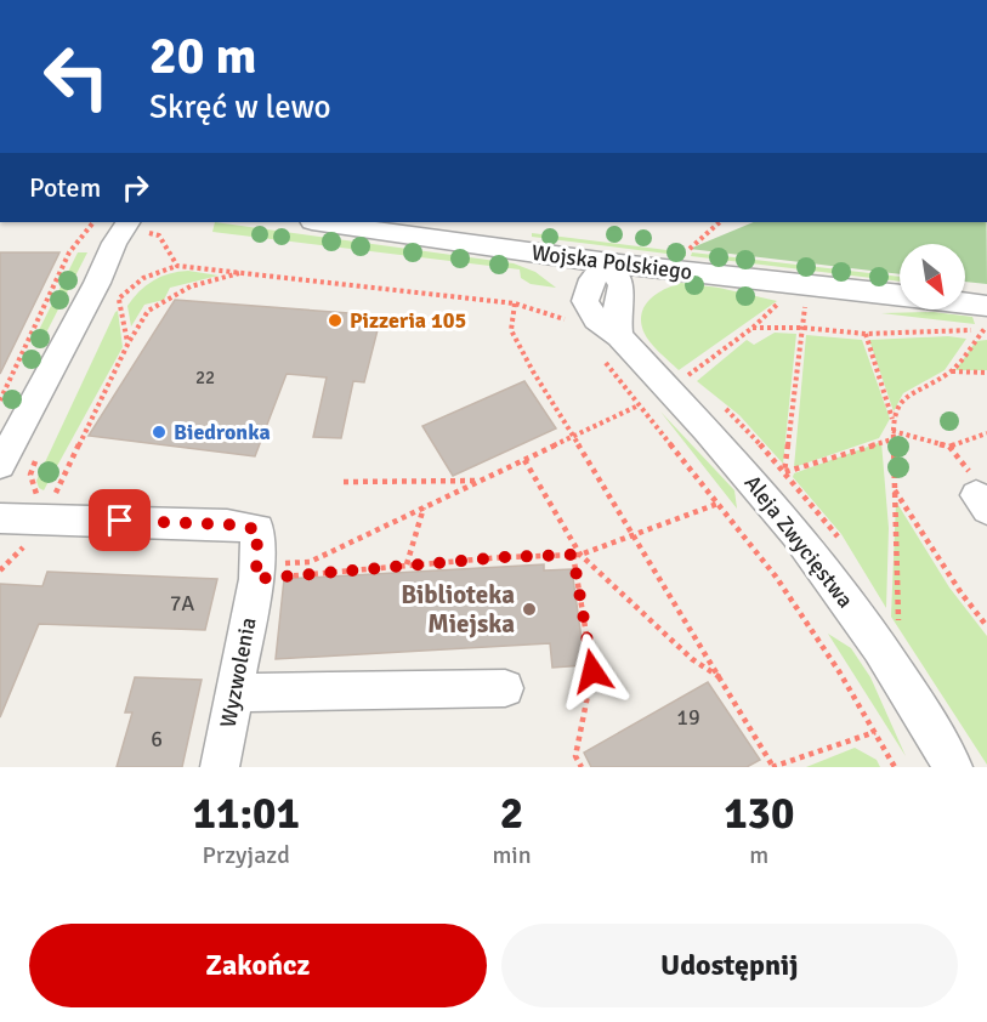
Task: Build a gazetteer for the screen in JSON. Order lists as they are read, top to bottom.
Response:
{
  "streets": {
    "street": ["Wojska Polskiego", "Aleja Zwycięstwa", "Wyzwolenia"]
  },
  "crossings": [
    ["Wojska Polskiego", "Aleja Zwycięstwa"]
  ],
  "places": ["Pizzeria 105", "Biedronka", "Biblioteka Miejska"],
  "house_numbers": [
    "22",
    "7A",
    "19",
    "6"
  ],
  "north": "bottom right",
  "page": {
    "turn": ["20 m", "Skręć w lewo"],
    "then": "Potem",
    "eta": [
      "11:01",
      "Przyjazd",
      "2",
      "min",
      "130",
      "m"
    ],
    "buttons": ["Zakończ", "Udostępnij"]
  }
}
